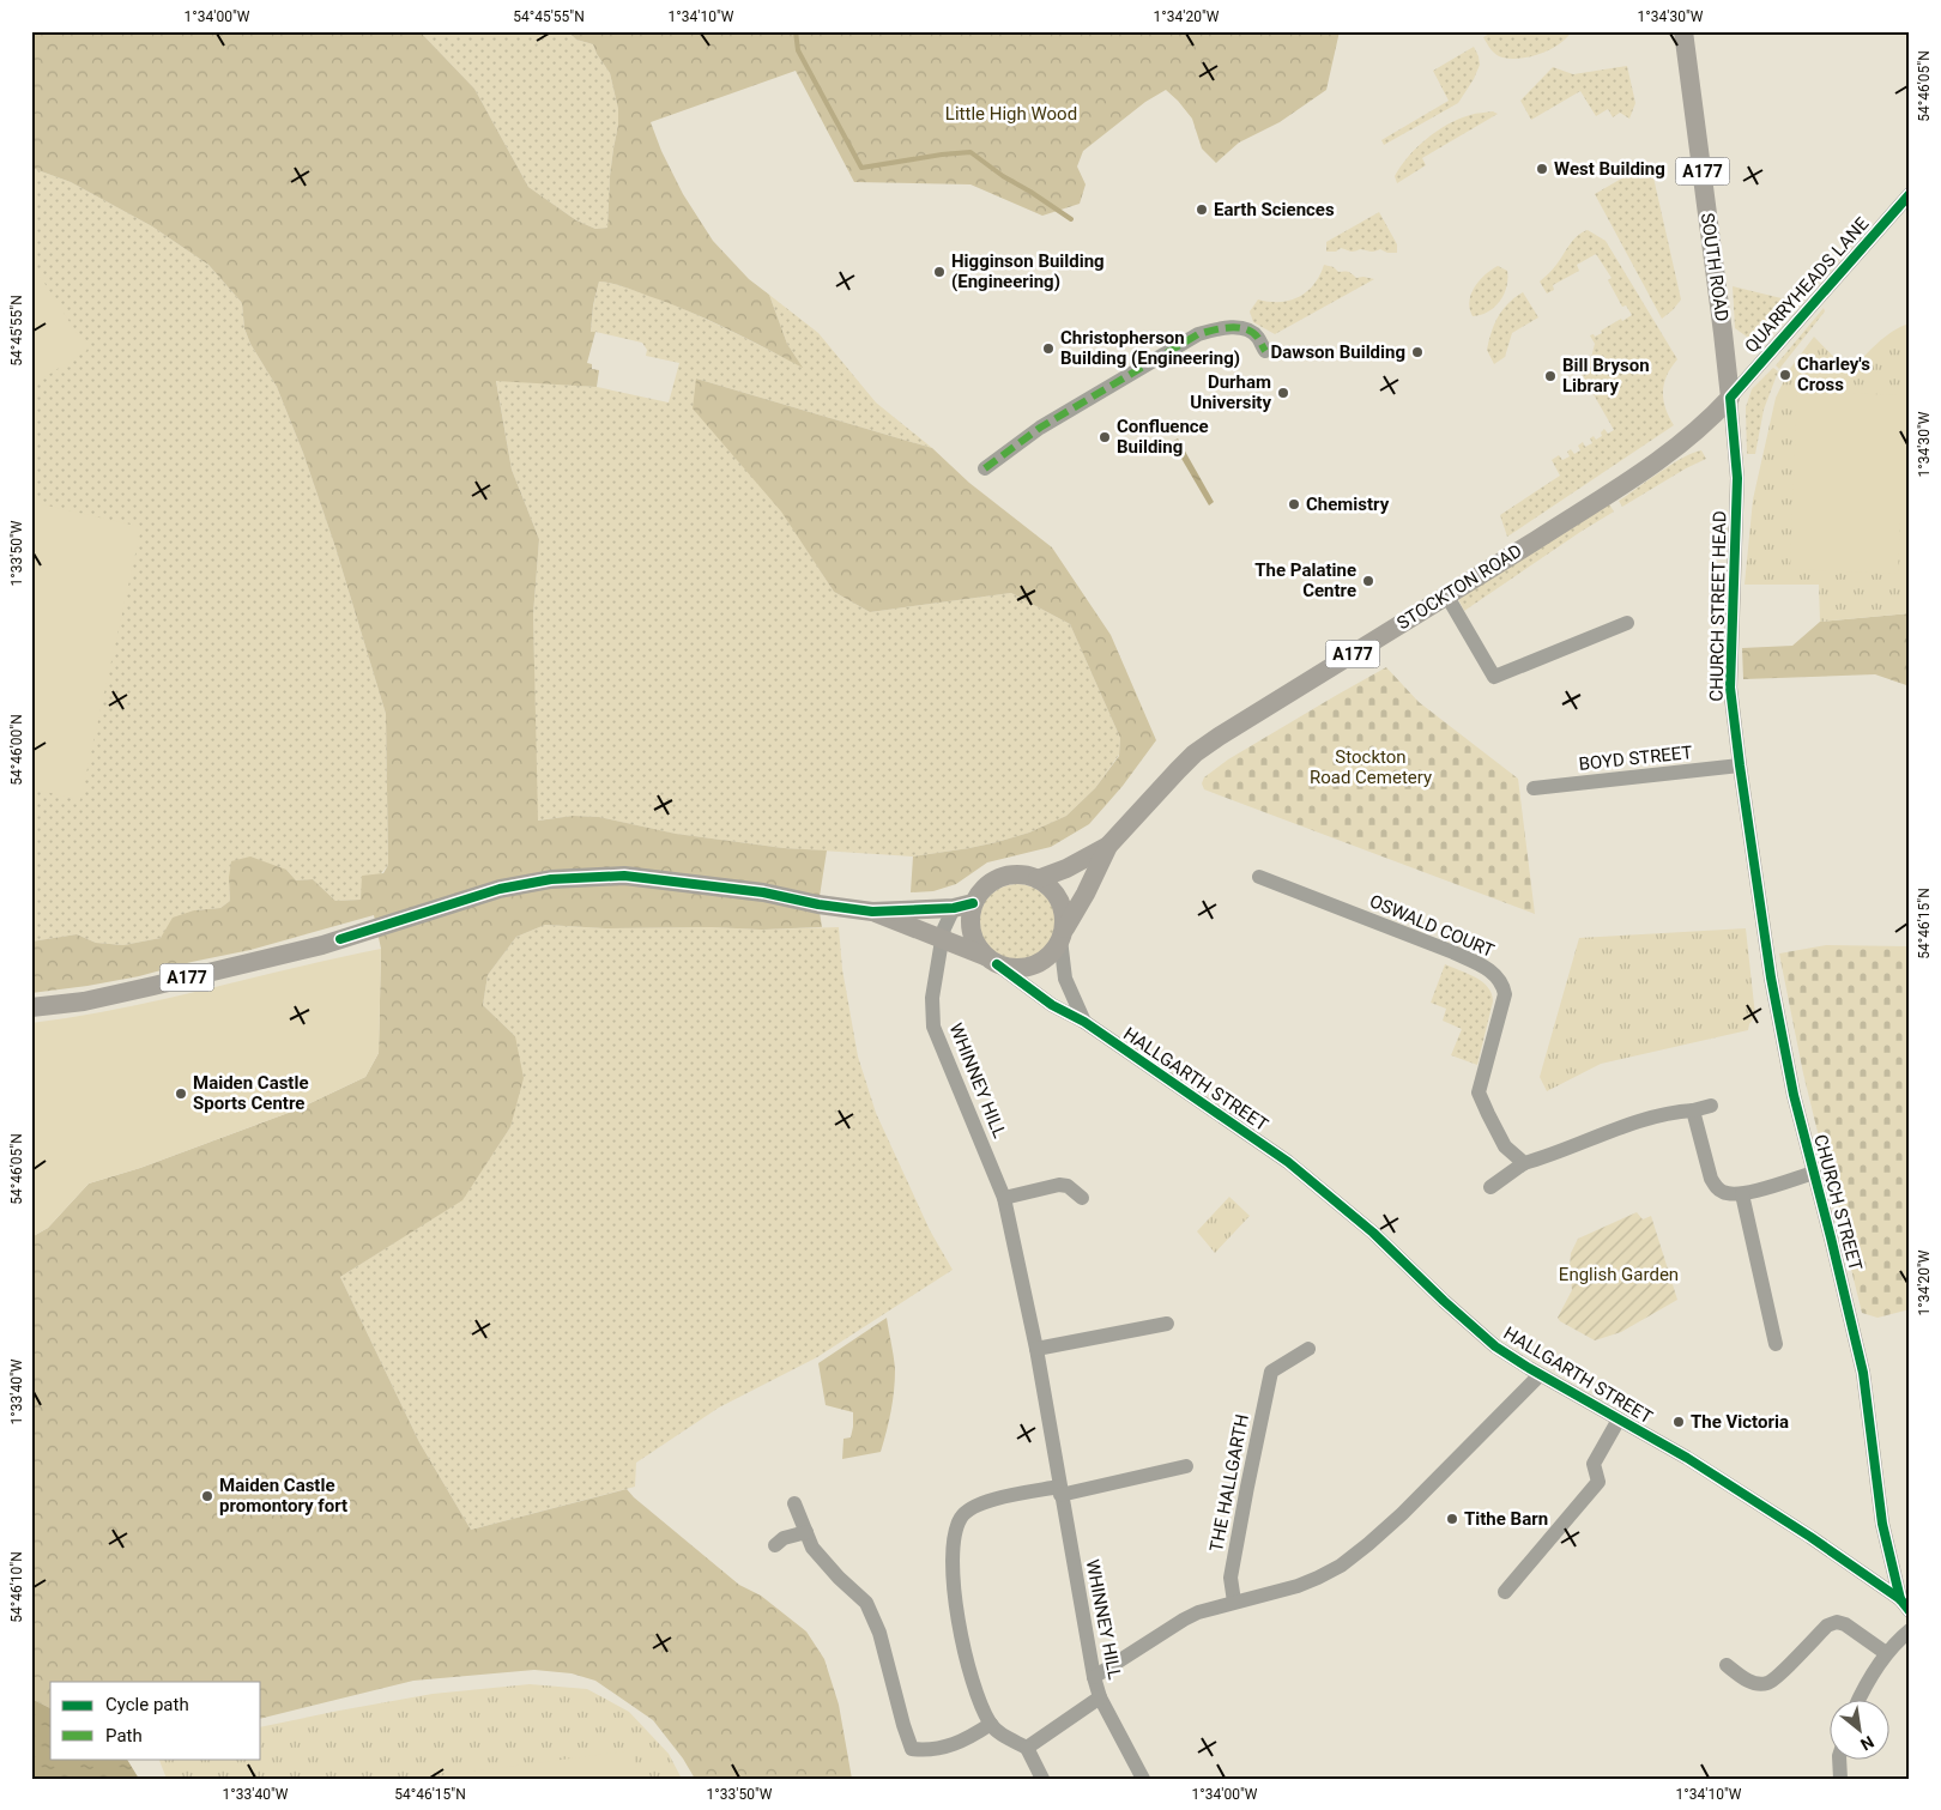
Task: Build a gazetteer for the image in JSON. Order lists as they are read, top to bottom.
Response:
{
  "streets": {
    "main road": ["A177", "SOUTH ROAD", "STOCKTON ROAD"],
    "street": [
      "QUARRYHEADS LANE",
      "CHURCH STREET HEAD",
      "BOYD STREET",
      "OSWALD COURT",
      "HALLGARTH STREET",
      "WHINNEY HILL",
      "CHURCH STREET",
      "THE HALLGARTH"
    ]
  },
  "crossings": [
    ["A177", "STOCKTON ROAD"],
    ["A177", "HALLGARTH STREET"],
    ["A177", "WHINNEY HILL"],
    ["SOUTH ROAD", "QUARRYHEADS LANE"],
    ["SOUTH ROAD", "STOCKTON ROAD"],
    ["SOUTH ROAD", "CHURCH STREET HEAD"],
    ["QUARRYHEADS LANE", "STOCKTON ROAD"],
    ["QUARRYHEADS LANE", "CHURCH STREET HEAD"],
    ["STOCKTON ROAD", "CHURCH STREET HEAD"],
    ["STOCKTON ROAD", "HALLGARTH STREET"],
    ["STOCKTON ROAD", "WHINNEY HILL"],
    ["CHURCH STREET HEAD", "BOYD STREET"],
    ["CHURCH STREET HEAD", "CHURCH STREET"],
    ["HALLGARTH STREET", "WHINNEY HILL"],
    ["HALLGARTH STREET", "CHURCH STREET"]
  ],
  "parks": ["Little High Wood", "Stockton Road Cemetery", "English Garden"],
  "places": [
    "West Building",
    "Earth Sciences",
    "Higginson Building (Engineering)",
    "Christopherson Building (Engineering)",
    "Dawson Building",
    "Charley's Cross",
    "Bill Bryson Library",
    "Durham University",
    "Confluence Building",
    "Chemistry",
    "The Palatine Centre",
    "Maiden Castle Sports Centre",
    "The Victoria",
    "Maiden Castle promontory fort",
    "Tithe Barn"
  ],
  "legend": ["Cycle path", "Path"],
  "north": "bottom right",
  "coordinates": [
    "1°34'00\"W",
    "54°45'55\"N",
    "1°34'10\"W",
    "1°34'20\"W",
    "1°34'30\"W",
    "54°46'05\"N",
    "1°33'50\"W",
    "54°46'00\"N",
    "54°46'15\"N",
    "1°33'40\"W",
    "54°46'10\"N"
  ]
}
